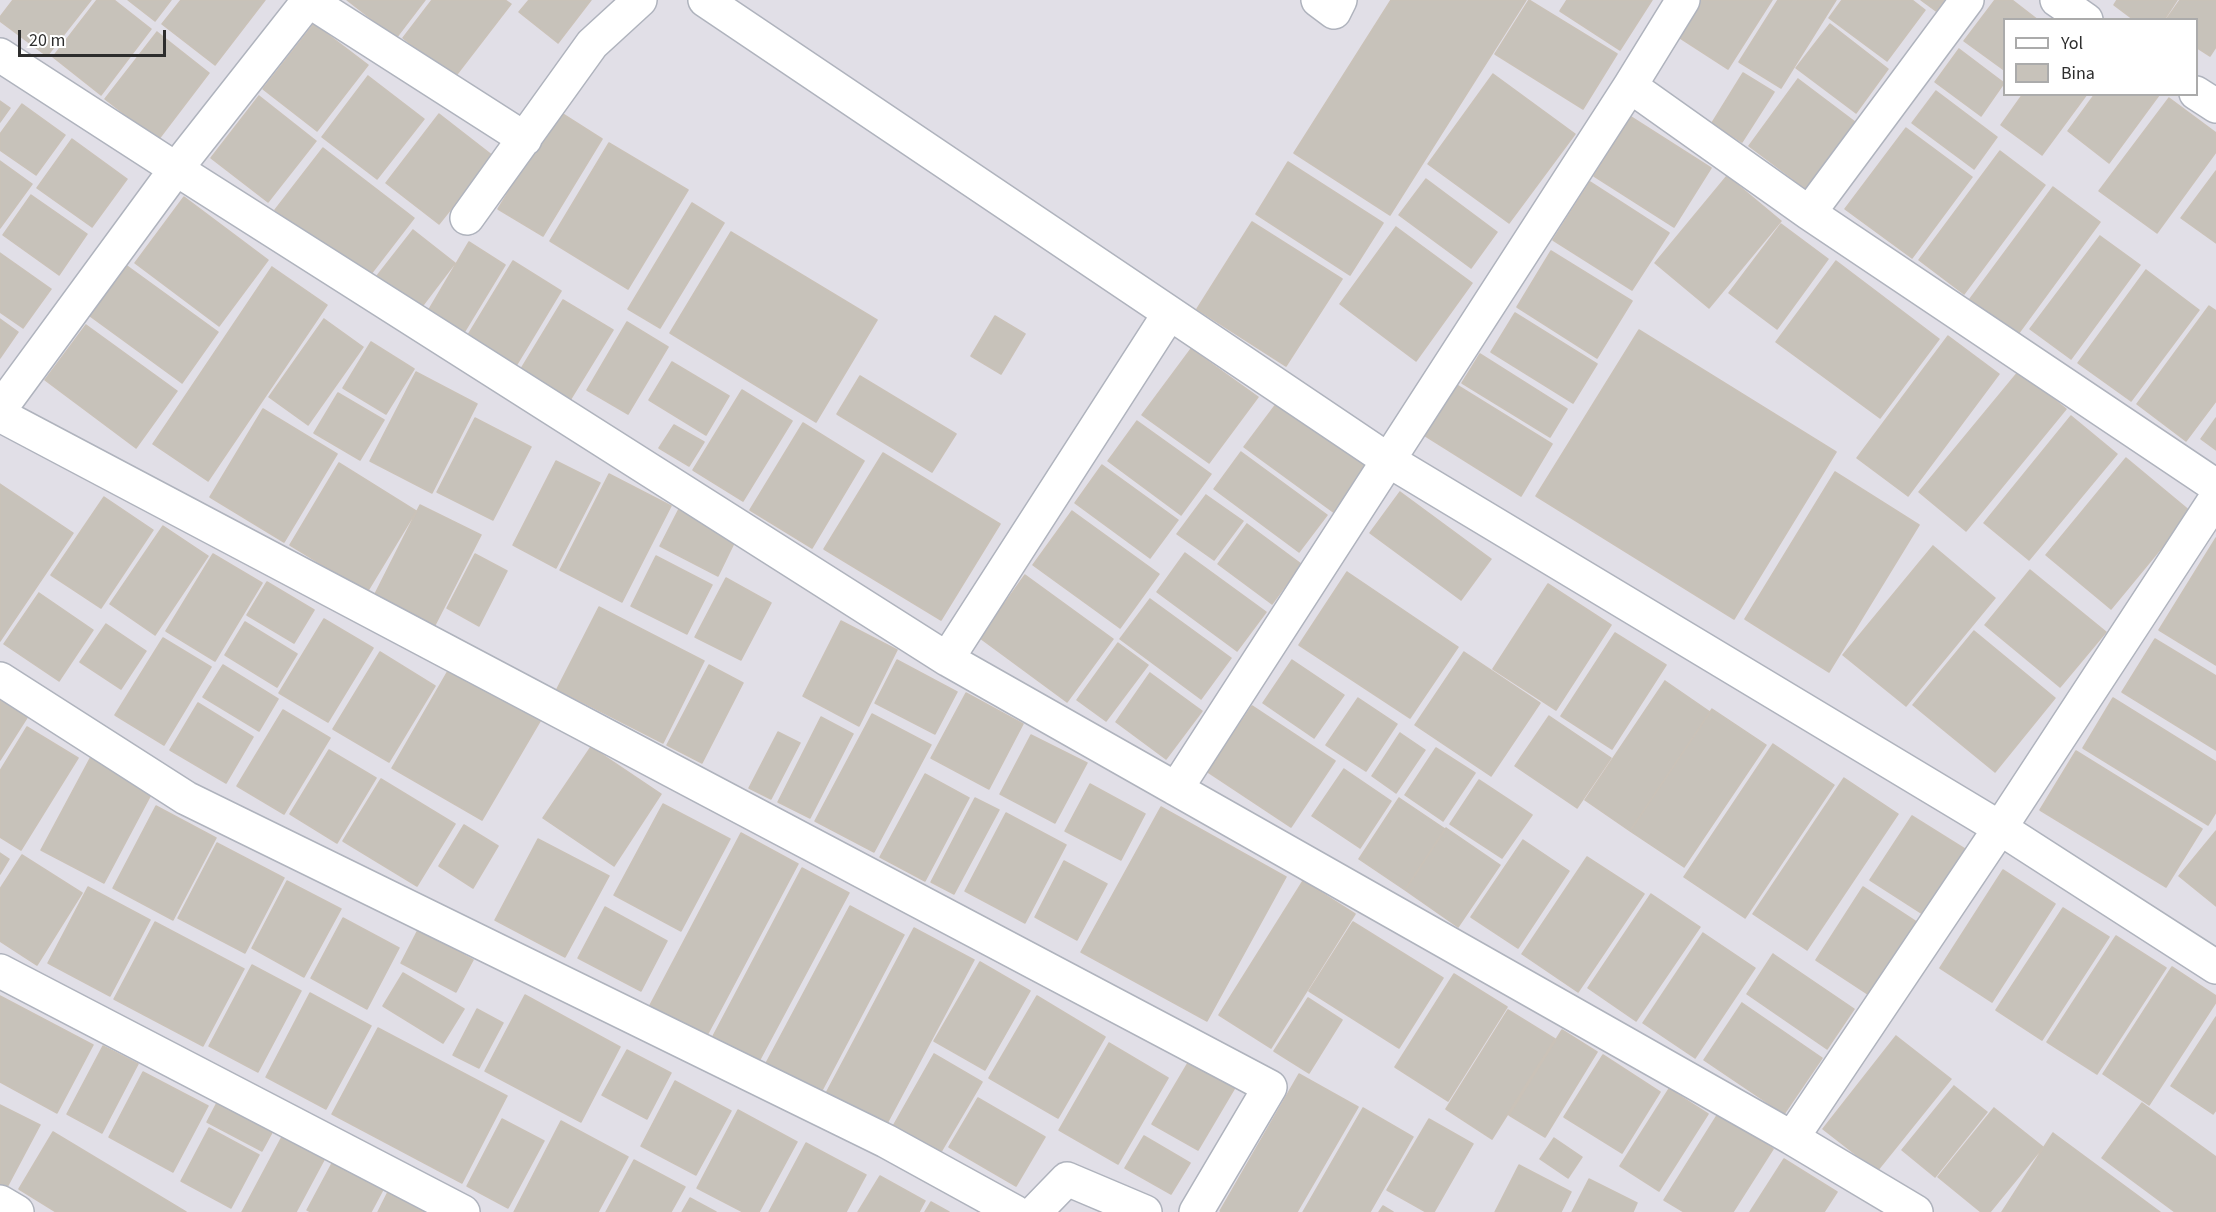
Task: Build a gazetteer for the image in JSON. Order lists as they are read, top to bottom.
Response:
{
  "legend": ["Yol", "Bina"],
  "scale_bar": "20 m"
}
